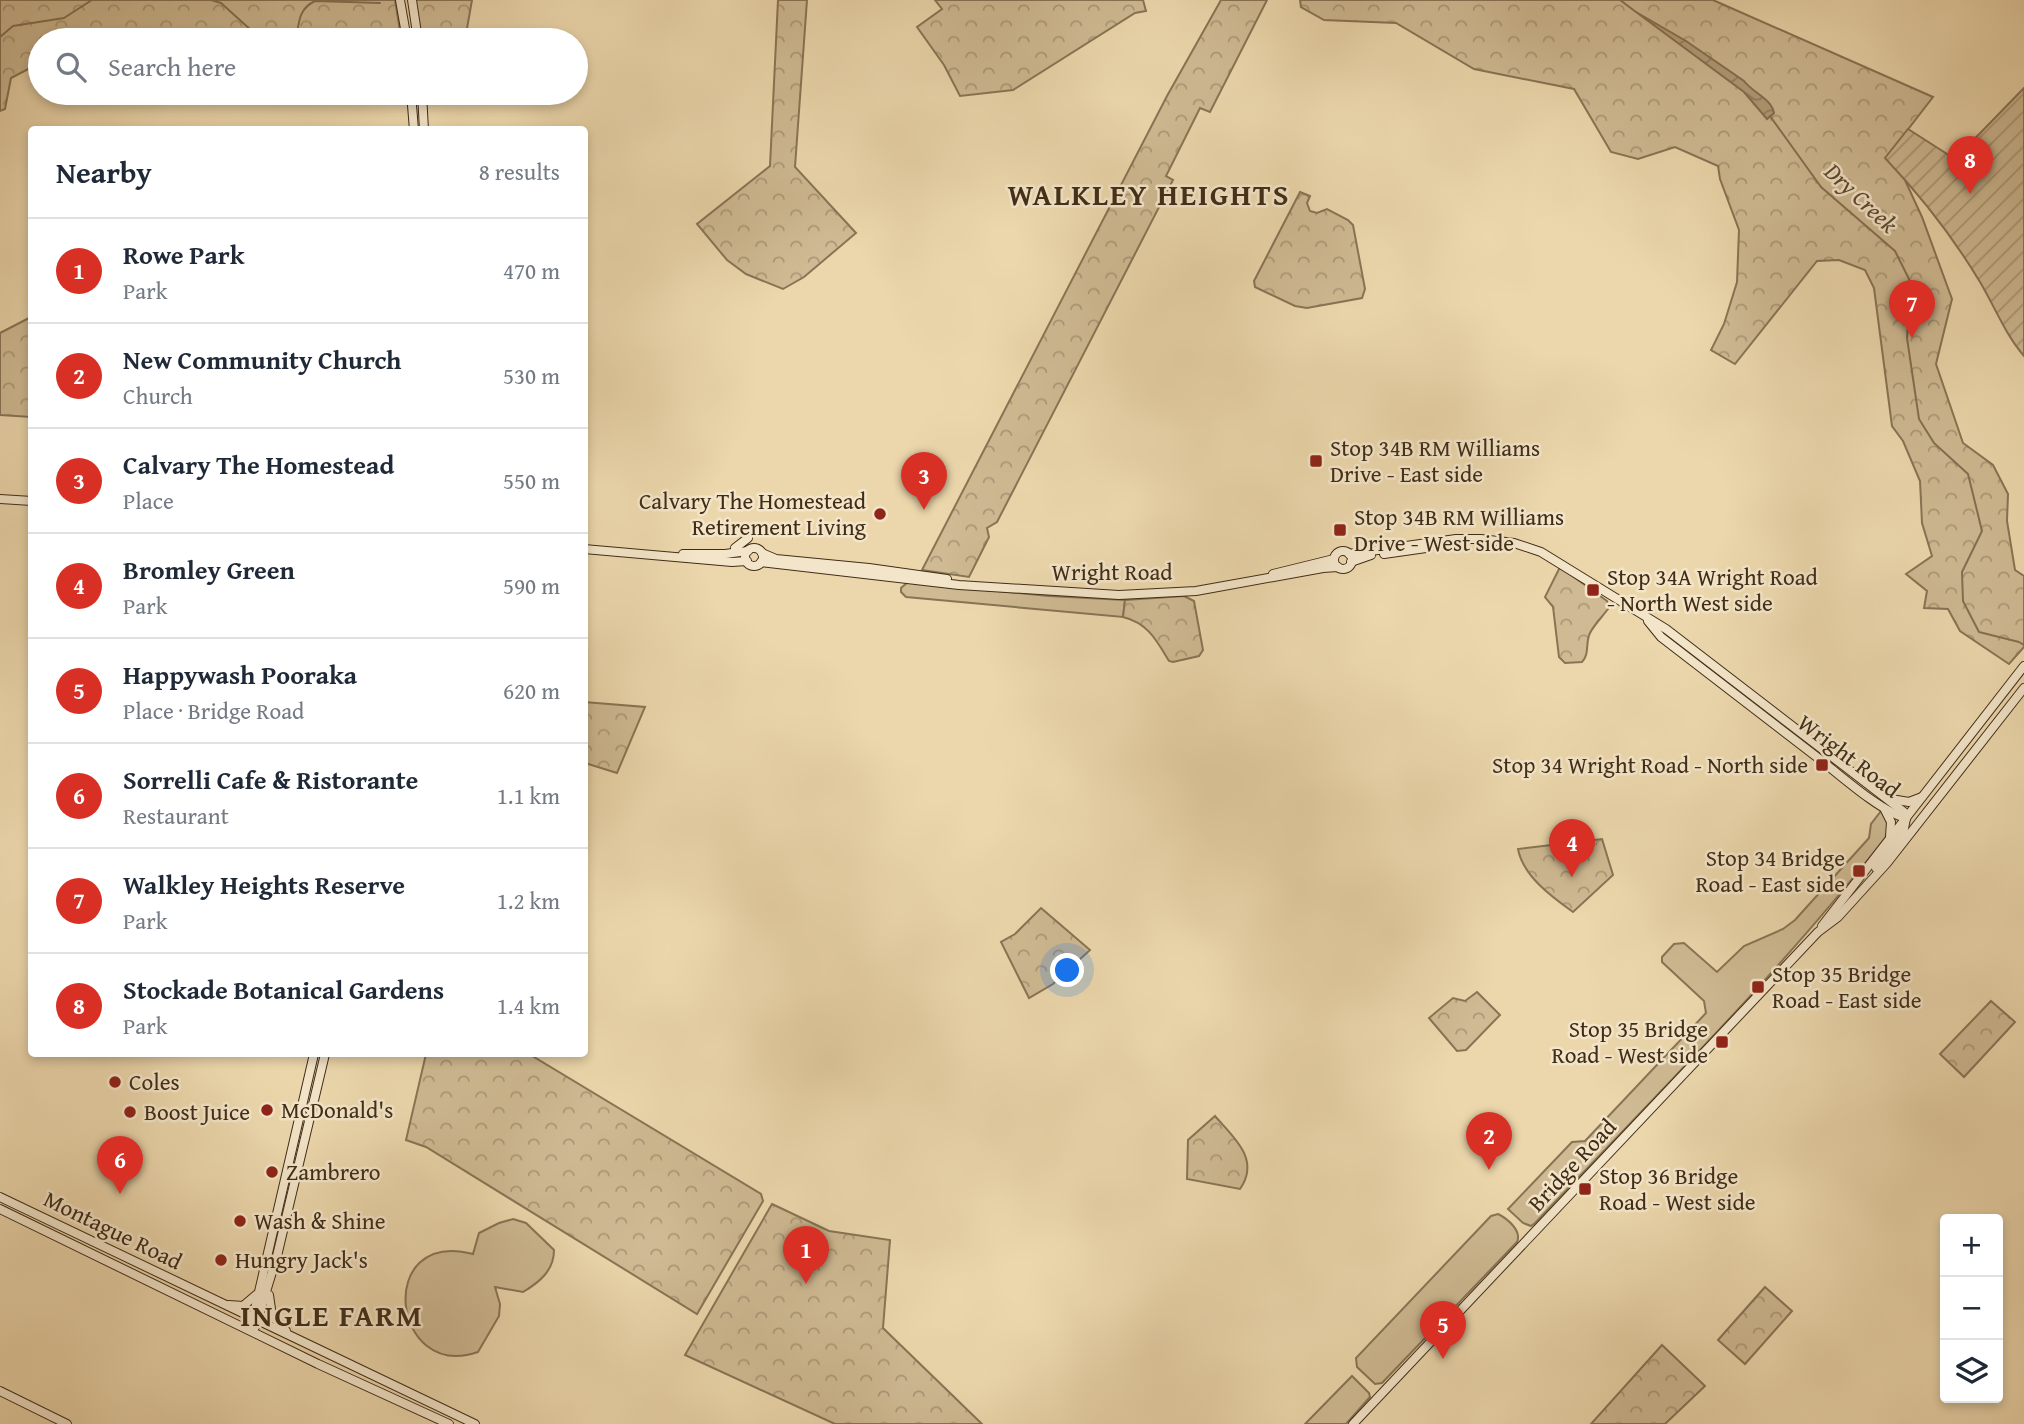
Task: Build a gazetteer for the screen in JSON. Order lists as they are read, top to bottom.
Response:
{
  "streets": {
    "main road": ["Wright Road", "Bridge Road", "Montague Road"]
  },
  "crossings": [
    ["Wright Road", "Bridge Road"]
  ],
  "districts": ["WALKLEY HEIGHTS", "INGLE FARM"],
  "water": ["Dry Creek"],
  "places": {
    "transit": [
      "Stop 34B RM Williams Drive - East side",
      "Stop 34B RM Williams Drive - West side",
      "Stop 34A Wright Road - North West side",
      "Stop 34 Wright Road - North side",
      "Stop 34 Bridge Road - East side",
      "Stop 35 Bridge Road - East side",
      "Stop 35 Bridge Road - West side",
      "Stop 36 Bridge Road - West side"
    ],
    "other": [
      "Calvary The Homestead Retirement Living",
      "Coles",
      "McDonald's",
      "Boost Juice",
      "Zambrero",
      "Wash & Shine",
      "Hungry Jack's"
    ]
  },
  "page": {
    "search": "Search here",
    "heading": ["Nearby", "8 results"],
    "pins": [
      "8",
      "7",
      "3",
      "4",
      "2",
      "6",
      "1",
      "5"
    ],
    "list": [
      {
        "mark": "1",
        "name": "Rowe Park",
        "note": "Park",
        "value": "470 m"
      },
      {
        "mark": "2",
        "name": "New Community Church",
        "note": "Church",
        "value": "530 m"
      },
      {
        "mark": "3",
        "name": "Calvary The Homestead",
        "note": "Place",
        "value": "550 m"
      },
      {
        "mark": "4",
        "name": "Bromley Green",
        "note": "Park",
        "value": "590 m"
      },
      {
        "mark": "5",
        "name": "Happywash Pooraka",
        "note": "Place · Bridge Road",
        "value": "620 m"
      },
      {
        "mark": "6",
        "name": "Sorrelli Cafe & Ristorante",
        "note": "Restaurant",
        "value": "1.1 km"
      },
      {
        "mark": "7",
        "name": "Walkley Heights Reserve",
        "note": "Park",
        "value": "1.2 km"
      },
      {
        "mark": "8",
        "name": "Stockade Botanical Gardens",
        "note": "Park",
        "value": "1.4 km"
      }
    ],
    "map_buttons": ["+", "−"]
  }
}
